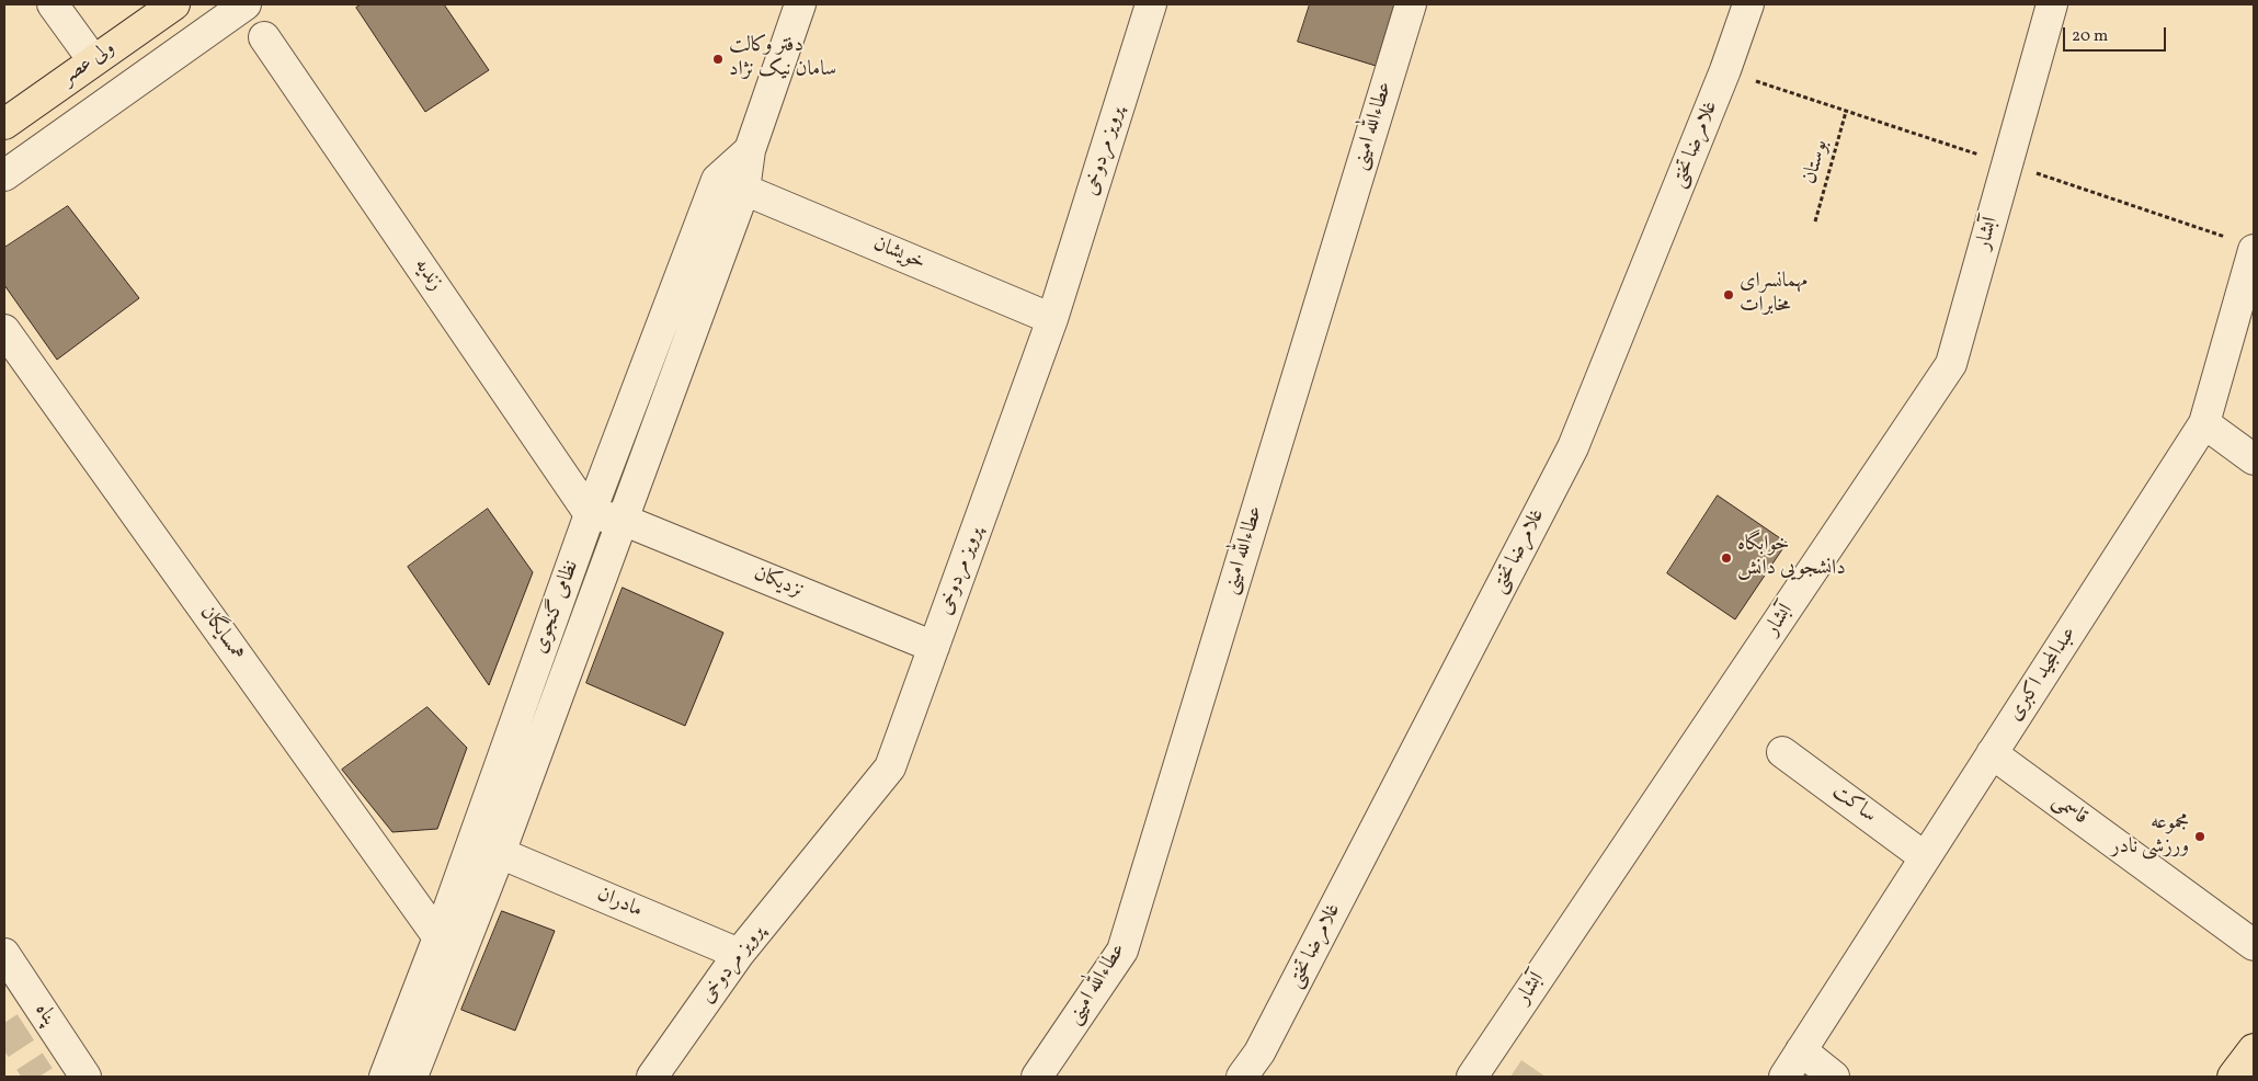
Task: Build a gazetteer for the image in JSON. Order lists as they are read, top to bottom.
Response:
{
  "streets": {
    "main road": ["ولی عصر"],
    "street": [
      "عطاءالله امینی",
      "غلامرضا تختی",
      "پرویز مردوخی",
      "آبشار",
      "خویشان",
      "زندیه",
      "نزدیکان",
      "نظامی گنجوی",
      "همسایگان",
      "عبدالمجید اکبری",
      "ساکت",
      "قاسمی",
      "مادران",
      "پناه"
    ],
    "path": ["بوستان"]
  },
  "crossings": [
    ["پرویز مردوخی", "خویشان"],
    ["پرویز مردوخی", "نزدیکان"],
    ["پرویز مردوخی", "مادران"],
    ["خویشان", "نظامی گنجوی"],
    ["زندیه", "نزدیکان"],
    ["زندیه", "نظامی گنجوی"],
    ["نزدیکان", "نظامی گنجوی"],
    ["نظامی گنجوی", "همسایگان"],
    ["نظامی گنجوی", "مادران"],
    ["عبدالمجید اکبری", "ساکت"],
    ["عبدالمجید اکبری", "قاسمی"]
  ],
  "places": [
    "دفتر وکالت سامان نیک نژاد",
    "مهمانسرای مخابرات",
    "خوابگاه دانشجویی دانش",
    "مجموعه ورزشی نادر"
  ],
  "scale_bar": "20 m"
}
